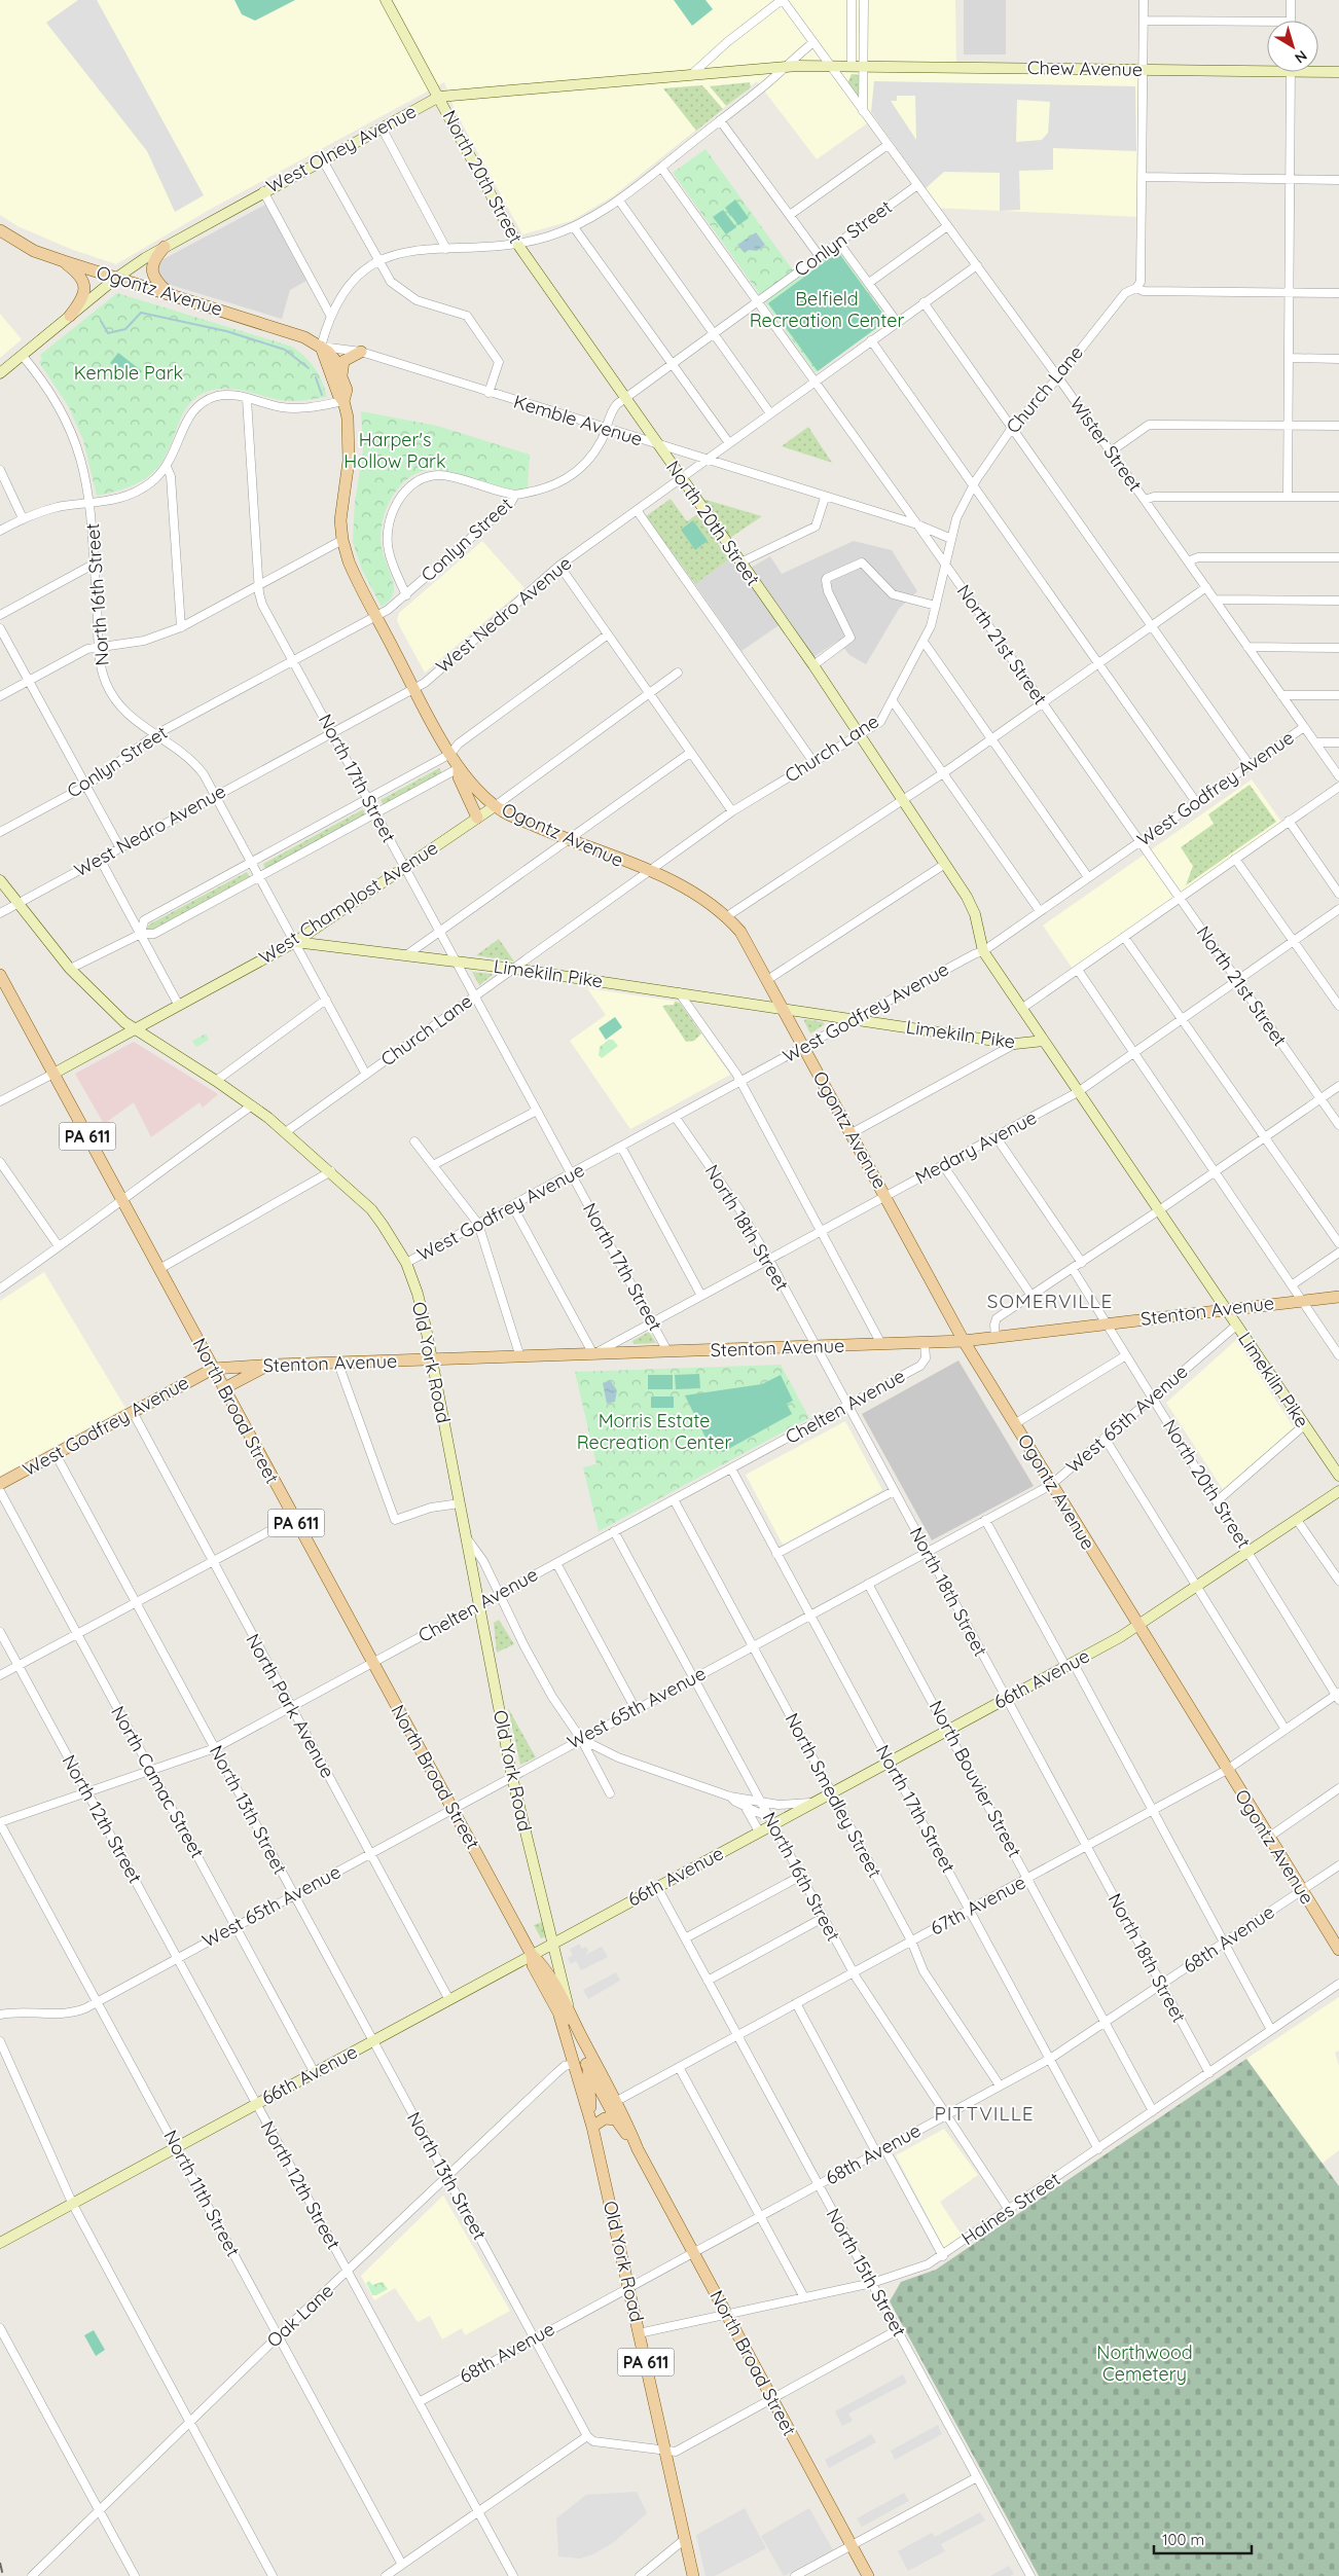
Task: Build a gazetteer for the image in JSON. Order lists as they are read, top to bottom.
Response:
{
  "streets": {
    "main road": [
      "Ogontz Avenue",
      "West Godfrey Avenue",
      "PA 611",
      "Stenton Avenue",
      "Old York Road",
      "North Broad Street"
    ],
    "street": [
      "Chew Avenue",
      "West Olney Avenue",
      "North 20th Street",
      "Conlyn Street",
      "Church Lane",
      "Kemble Avenue",
      "Wister Street",
      "North 16th Street",
      "West Nedro Avenue",
      "North 21st Street",
      "North 17th Street",
      "West Champlost Avenue",
      "Limekiln Pike",
      "Medary Avenue",
      "North 18th Street",
      "Chelten Avenue",
      "West 65th Avenue",
      "66th Avenue",
      "North Park Avenue",
      "North Bouvier Street",
      "North Camac Street",
      "North Smedley Street",
      "North 13th Street",
      "North 12th Street",
      "67th Avenue",
      "68th Avenue",
      "North 11th Street",
      "Haines Street",
      "North 15th Street",
      "Oak Lane"
    ]
  },
  "crossings": [
    ["Chew Avenue", "West Olney Avenue"],
    ["Chew Avenue", "Wister Street"],
    ["West Olney Avenue", "North 20th Street"],
    ["West Olney Avenue", "Ogontz Avenue"],
    ["West Olney Avenue", "Wister Street"],
    ["West Olney Avenue", "North 16th Street"],
    ["North 20th Street", "Conlyn Street"],
    ["North 20th Street", "Church Lane"],
    ["North 20th Street", "Kemble Avenue"],
    ["North 20th Street", "West Nedro Avenue"],
    ["North 20th Street", "West Godfrey Avenue"],
    ["North 20th Street", "Limekiln Pike"],
    ["North 20th Street", "Stenton Avenue"],
    ["North 20th Street", "West 65th Avenue"],
    ["North 20th Street", "66th Avenue"],
    ["North 20th Street", "67th Avenue"],
    ["Conlyn Street", "Ogontz Avenue"],
    ["Conlyn Street", "Kemble Avenue"],
    ["Conlyn Street", "Wister Street"],
    ["Conlyn Street", "North 16th Street"],
    ["Conlyn Street", "North 21st Street"],
    ["Conlyn Street", "North 17th Street"],
    ["Ogontz Avenue", "Church Lane"],
    ["Ogontz Avenue", "Kemble Avenue"],
    ["Ogontz Avenue", "West Nedro Avenue"],
    ["Ogontz Avenue", "West Godfrey Avenue"],
    ["Ogontz Avenue", "West Champlost Avenue"],
    ["Ogontz Avenue", "Limekiln Pike"],
    ["Ogontz Avenue", "Medary Avenue"],
    ["Ogontz Avenue", "Stenton Avenue"],
    ["Ogontz Avenue", "West 65th Avenue"],
    ["Ogontz Avenue", "66th Avenue"],
    ["Ogontz Avenue", "67th Avenue"],
    ["Ogontz Avenue", "68th Avenue"],
    ["Church Lane", "Kemble Avenue"],
    ["Church Lane", "Wister Street"],
    ["Church Lane", "North 16th Street"],
    ["Church Lane", "North 21st Street"],
    ["Church Lane", "North 17th Street"],
    ["Church Lane", "Limekiln Pike"],
    ["Church Lane", "Old York Road"],
    ["Kemble Avenue", "West Nedro Avenue"],
    ["Kemble Avenue", "North 21st Street"],
    ["Wister Street", "West Nedro Avenue"],
    ["Wister Street", "West Godfrey Avenue"],
    ["North 16th Street", "West Nedro Avenue"],
    ["North 16th Street", "West Champlost Avenue"],
    ["North 16th Street", "Limekiln Pike"],
    ["North 16th Street", "Chelten Avenue"],
    ["North 16th Street", "West 65th Avenue"],
    ["North 16th Street", "66th Avenue"],
    ["North 16th Street", "67th Avenue"],
    ["North 16th Street", "68th Avenue"],
    ["North 16th Street", "Haines Street"],
    ["West Nedro Avenue", "North 21st Street"],
    ["West Nedro Avenue", "North 17th Street"],
    ["West Nedro Avenue", "Old York Road"],
    ["North 21st Street", "West Godfrey Avenue"],
    ["North 21st Street", "Medary Avenue"],
    ["North 17th Street", "West Godfrey Avenue"],
    ["North 17th Street", "West Champlost Avenue"],
    ["North 17th Street", "Limekiln Pike"],
    ["North 17th Street", "Medary Avenue"],
    ["North 17th Street", "Stenton Avenue"],
    ["North 17th Street", "Chelten Avenue"],
    ["North 17th Street", "West 65th Avenue"],
    ["North 17th Street", "66th Avenue"],
    ["North 17th Street", "67th Avenue"],
    ["North 17th Street", "68th Avenue"],
    ["North 17th Street", "Haines Street"],
    ["West Godfrey Avenue", "Limekiln Pike"],
    ["West Godfrey Avenue", "North 18th Street"],
    ["West Godfrey Avenue", "Stenton Avenue"],
    ["West Godfrey Avenue", "Old York Road"],
    ["West Godfrey Avenue", "North Broad Street"],
    ["West Godfrey Avenue", "North Park Avenue"],
    ["West Godfrey Avenue", "North 13th Street"],
    ["West Champlost Avenue", "Limekiln Pike"],
    ["West Champlost Avenue", "Old York Road"],
    ["West Champlost Avenue", "North Broad Street"],
    ["Limekiln Pike", "Medary Avenue"],
    ["Limekiln Pike", "Stenton Avenue"],
    ["Limekiln Pike", "West 65th Avenue"],
    ["Medary Avenue", "North 18th Street"],
    ["Medary Avenue", "Stenton Avenue"],
    ["North 18th Street", "Stenton Avenue"],
    ["North 18th Street", "Chelten Avenue"],
    ["North 18th Street", "West 65th Avenue"],
    ["North 18th Street", "66th Avenue"],
    ["North 18th Street", "67th Avenue"],
    ["North 18th Street", "68th Avenue"],
    ["North 18th Street", "Haines Street"],
    ["Stenton Avenue", "Old York Road"],
    ["Stenton Avenue", "Chelten Avenue"],
    ["Stenton Avenue", "North Broad Street"],
    ["Old York Road", "Chelten Avenue"],
    ["Old York Road", "North Broad Street"],
    ["Old York Road", "West 65th Avenue"],
    ["Old York Road", "66th Avenue"],
    ["Old York Road", "68th Avenue"],
    ["Old York Road", "Haines Street"],
    ["Old York Road", "Oak Lane"],
    ["Chelten Avenue", "North Broad Street"],
    ["Chelten Avenue", "North Park Avenue"],
    ["Chelten Avenue", "North Camac Street"],
    ["Chelten Avenue", "North Smedley Street"],
    ["Chelten Avenue", "North 13th Street"],
    ["Chelten Avenue", "North 12th Street"],
    ["Chelten Avenue", "North 11th Street"],
    ["North Broad Street", "West 65th Avenue"],
    ["North Broad Street", "66th Avenue"],
    ["North Broad Street", "67th Avenue"],
    ["North Broad Street", "68th Avenue"],
    ["North Broad Street", "Haines Street"],
    ["West 65th Avenue", "North Park Avenue"],
    ["West 65th Avenue", "North Bouvier Street"],
    ["West 65th Avenue", "North Camac Street"],
    ["West 65th Avenue", "North Smedley Street"],
    ["West 65th Avenue", "North 13th Street"],
    ["West 65th Avenue", "North 12th Street"],
    ["West 65th Avenue", "North 11th Street"],
    ["66th Avenue", "North Park Avenue"],
    ["66th Avenue", "North Bouvier Street"],
    ["66th Avenue", "North Camac Street"],
    ["66th Avenue", "North Smedley Street"],
    ["66th Avenue", "North 13th Street"],
    ["66th Avenue", "North 12th Street"],
    ["66th Avenue", "North 11th Street"],
    ["66th Avenue", "North 15th Street"],
    ["North Bouvier Street", "67th Avenue"],
    ["North Bouvier Street", "68th Avenue"],
    ["North Bouvier Street", "Haines Street"],
    ["North Smedley Street", "67th Avenue"],
    ["North Smedley Street", "68th Avenue"],
    ["North 13th Street", "68th Avenue"],
    ["North 13th Street", "Oak Lane"],
    ["North 12th Street", "68th Avenue"],
    ["North 12th Street", "Oak Lane"],
    ["67th Avenue", "North 15th Street"],
    ["68th Avenue", "North 15th Street"],
    ["North 11th Street", "Oak Lane"],
    ["Haines Street", "North 15th Street"]
  ],
  "districts": ["SOMERVILLE", "PITTVILLE"],
  "parks": [
    "Belfield Recreation Center",
    "Kemble Park",
    "Harper's Hollow Park",
    "Morris Estate Recreation Center",
    "Northwood Cemetery"
  ],
  "scale_bar": "100 m",
  "north": "bottom right"
}
